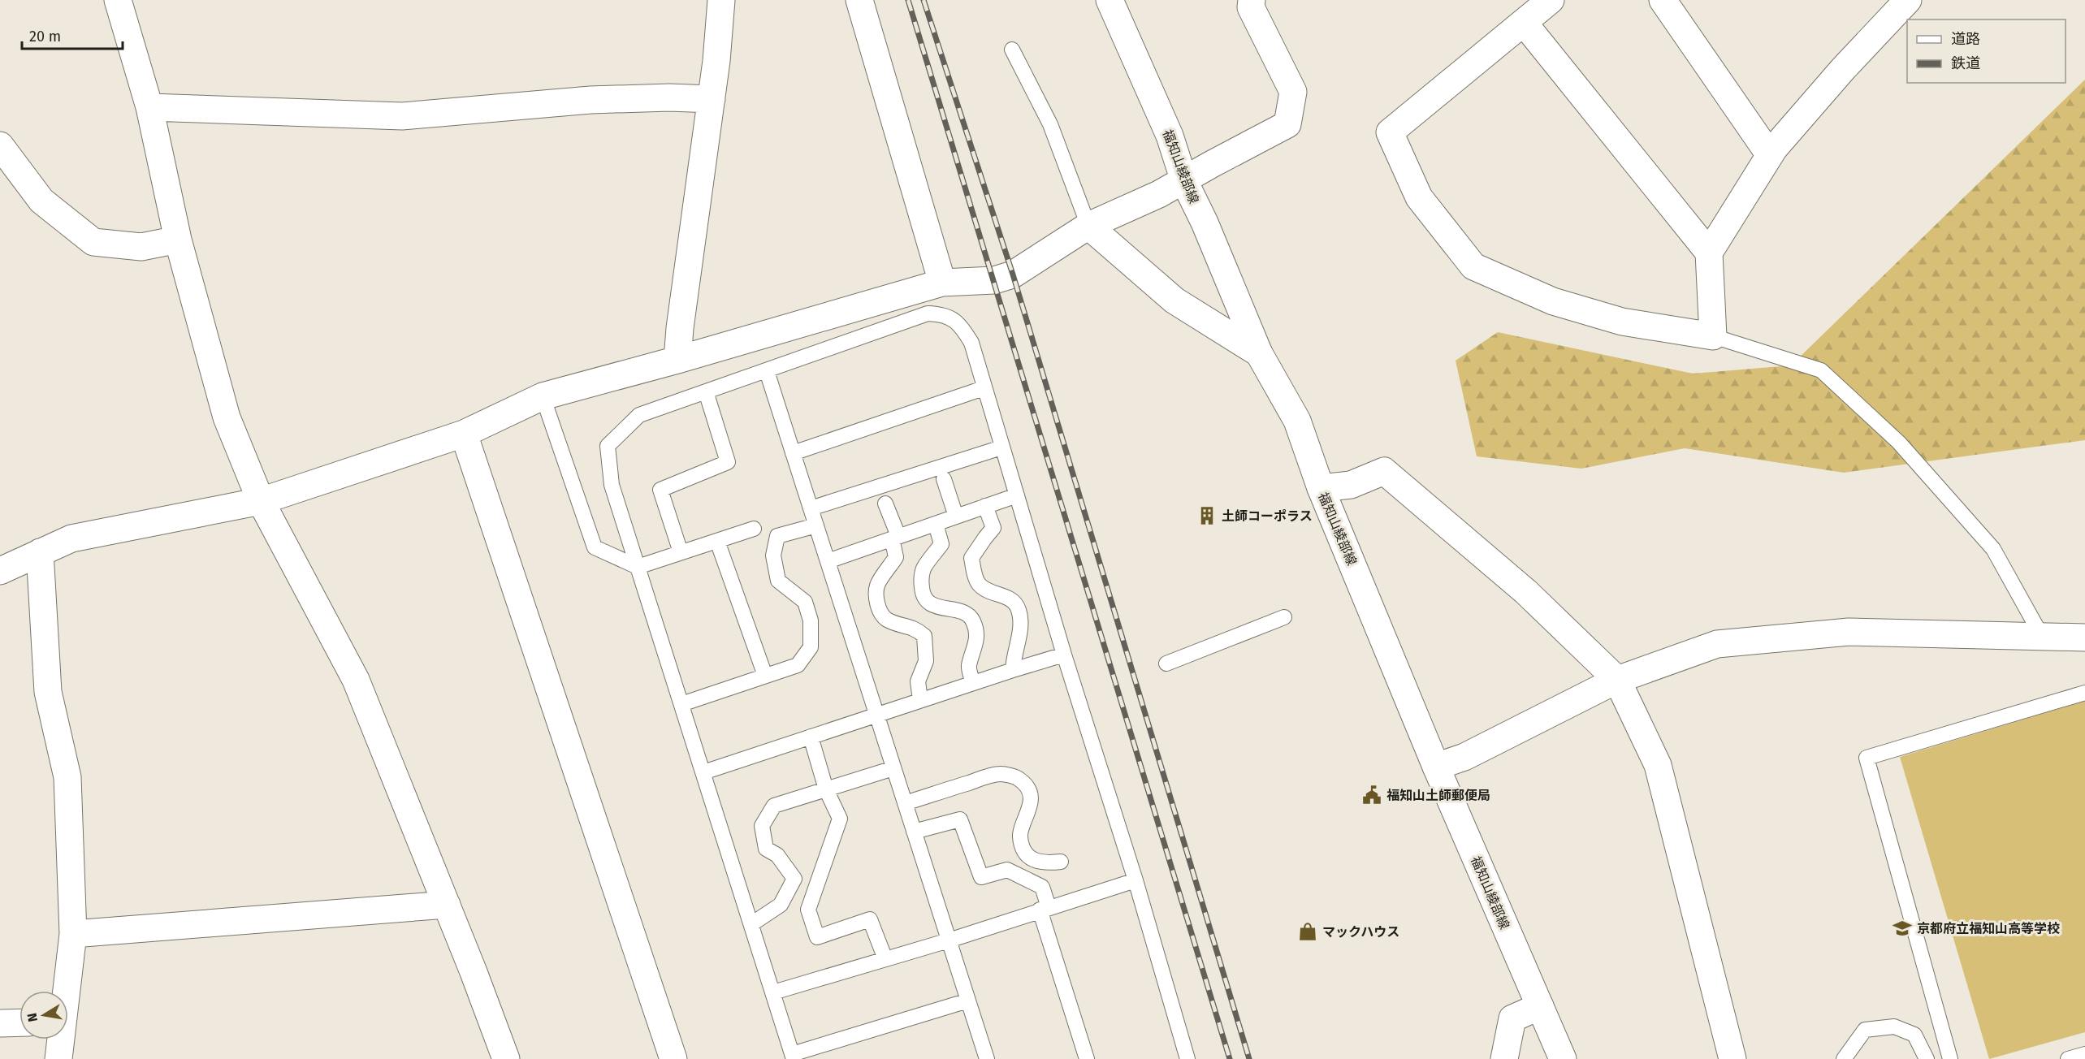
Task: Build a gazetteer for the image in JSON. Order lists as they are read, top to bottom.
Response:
{
  "streets": {
    "street": ["福知山綾部線"]
  },
  "places": {
    "building": ["土師コーポラス"],
    "public building": ["福知山土師郵便局"],
    "school or university": ["京都府立福知山高等学校"],
    "shop": ["マックハウス"]
  },
  "legend": ["道路", "鉄道"],
  "scale_bar": "20 m",
  "north": "left"
}
